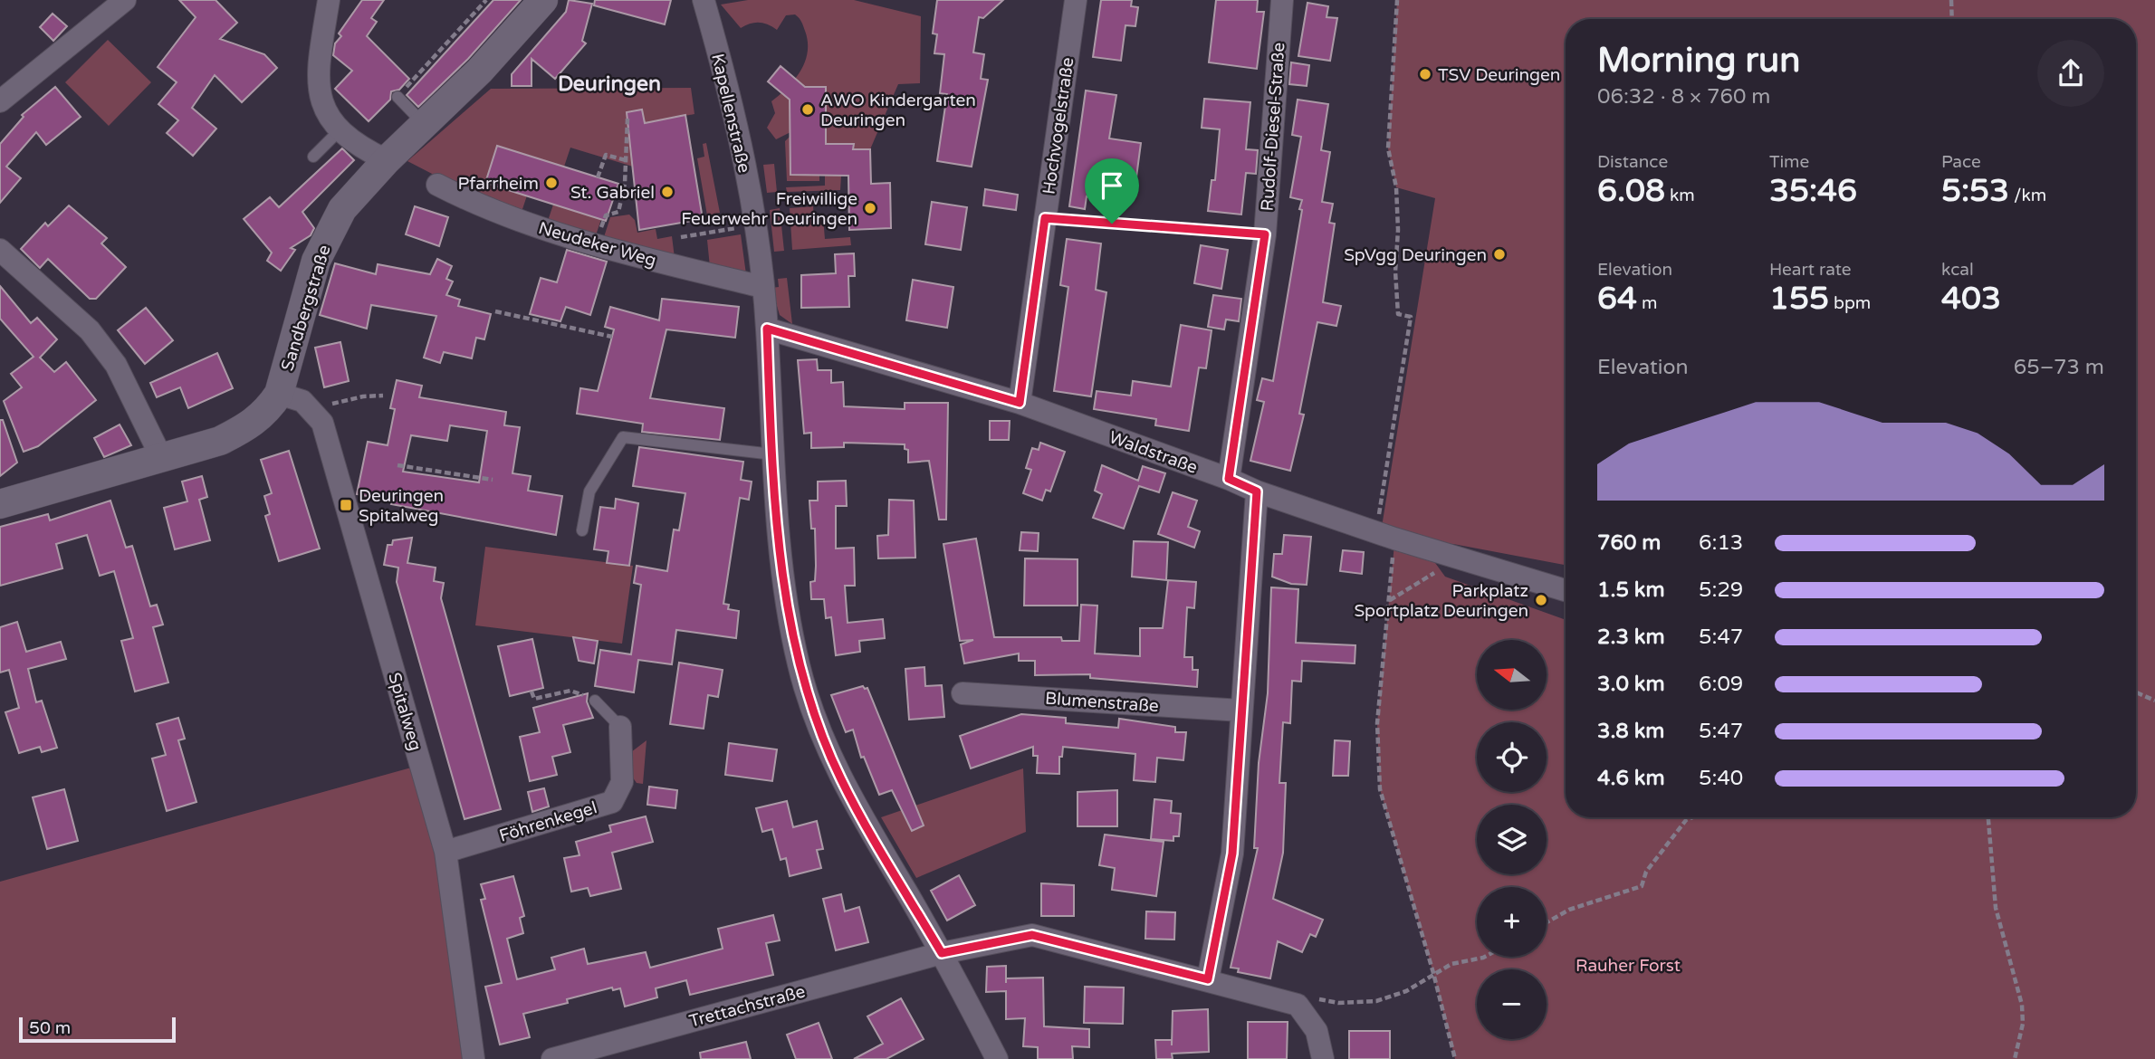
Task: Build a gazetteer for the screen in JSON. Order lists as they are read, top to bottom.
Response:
{
  "streets": {
    "street": [
      "Kapellenstraße",
      "Hochvogelstraße",
      "Rudolf-Diesel-Straße",
      "Neudeker Weg",
      "Sandbergstraße",
      "Waldstraße",
      "Blumenstraße",
      "Spitalweg",
      "Föhrenkegel",
      "Trettachstraße"
    ]
  },
  "crossings": [
    ["Kapellenstraße", "Neudeker Weg"],
    ["Kapellenstraße", "Waldstraße"],
    ["Kapellenstraße", "Trettachstraße"],
    ["Hochvogelstraße", "Waldstraße"],
    ["Rudolf-Diesel-Straße", "Waldstraße"],
    ["Spitalweg", "Föhrenkegel"]
  ],
  "districts": ["Deuringen"],
  "parks": ["Rauher Forst"],
  "places": {
    "other": [
      "TSV Deuringen",
      "AWO Kindergarten Deuringen",
      "Pfarrheim",
      "St. Gabriel",
      "Freiwillige Feuerwehr Deuringen",
      "SpVgg Deuringen",
      "Parkplatz Sportplatz Deuringen"
    ],
    "transit": ["Deuringen Spitalweg"]
  },
  "scale_bar": "50 m",
  "north": "left",
  "page": {
    "heading": ["Morning run", "06:32 · 8 × 760 m"],
    "stats": [
      ["Distance", "6.08 km"],
      ["Time", "35:46"],
      ["Pace", "5:53 /km"],
      ["Elevation", "64 m"],
      ["Heart rate", "155 bpm"],
      ["kcal", "403"]
    ],
    "chart": ["Elevation", "65–73 m"],
    "list": [
      {
        "name": "760 m",
        "note": "6:13"
      },
      {
        "name": "1.5 km",
        "note": "5:29"
      },
      {
        "name": "2.3 km",
        "note": "5:47"
      },
      {
        "name": "3.0 km",
        "note": "6:09"
      },
      {
        "name": "3.8 km",
        "note": "5:47"
      },
      {
        "name": "4.6 km",
        "note": "5:40"
      }
    ],
    "map_buttons": ["+", "−"],
    "scale": "50 m"
  }
}
